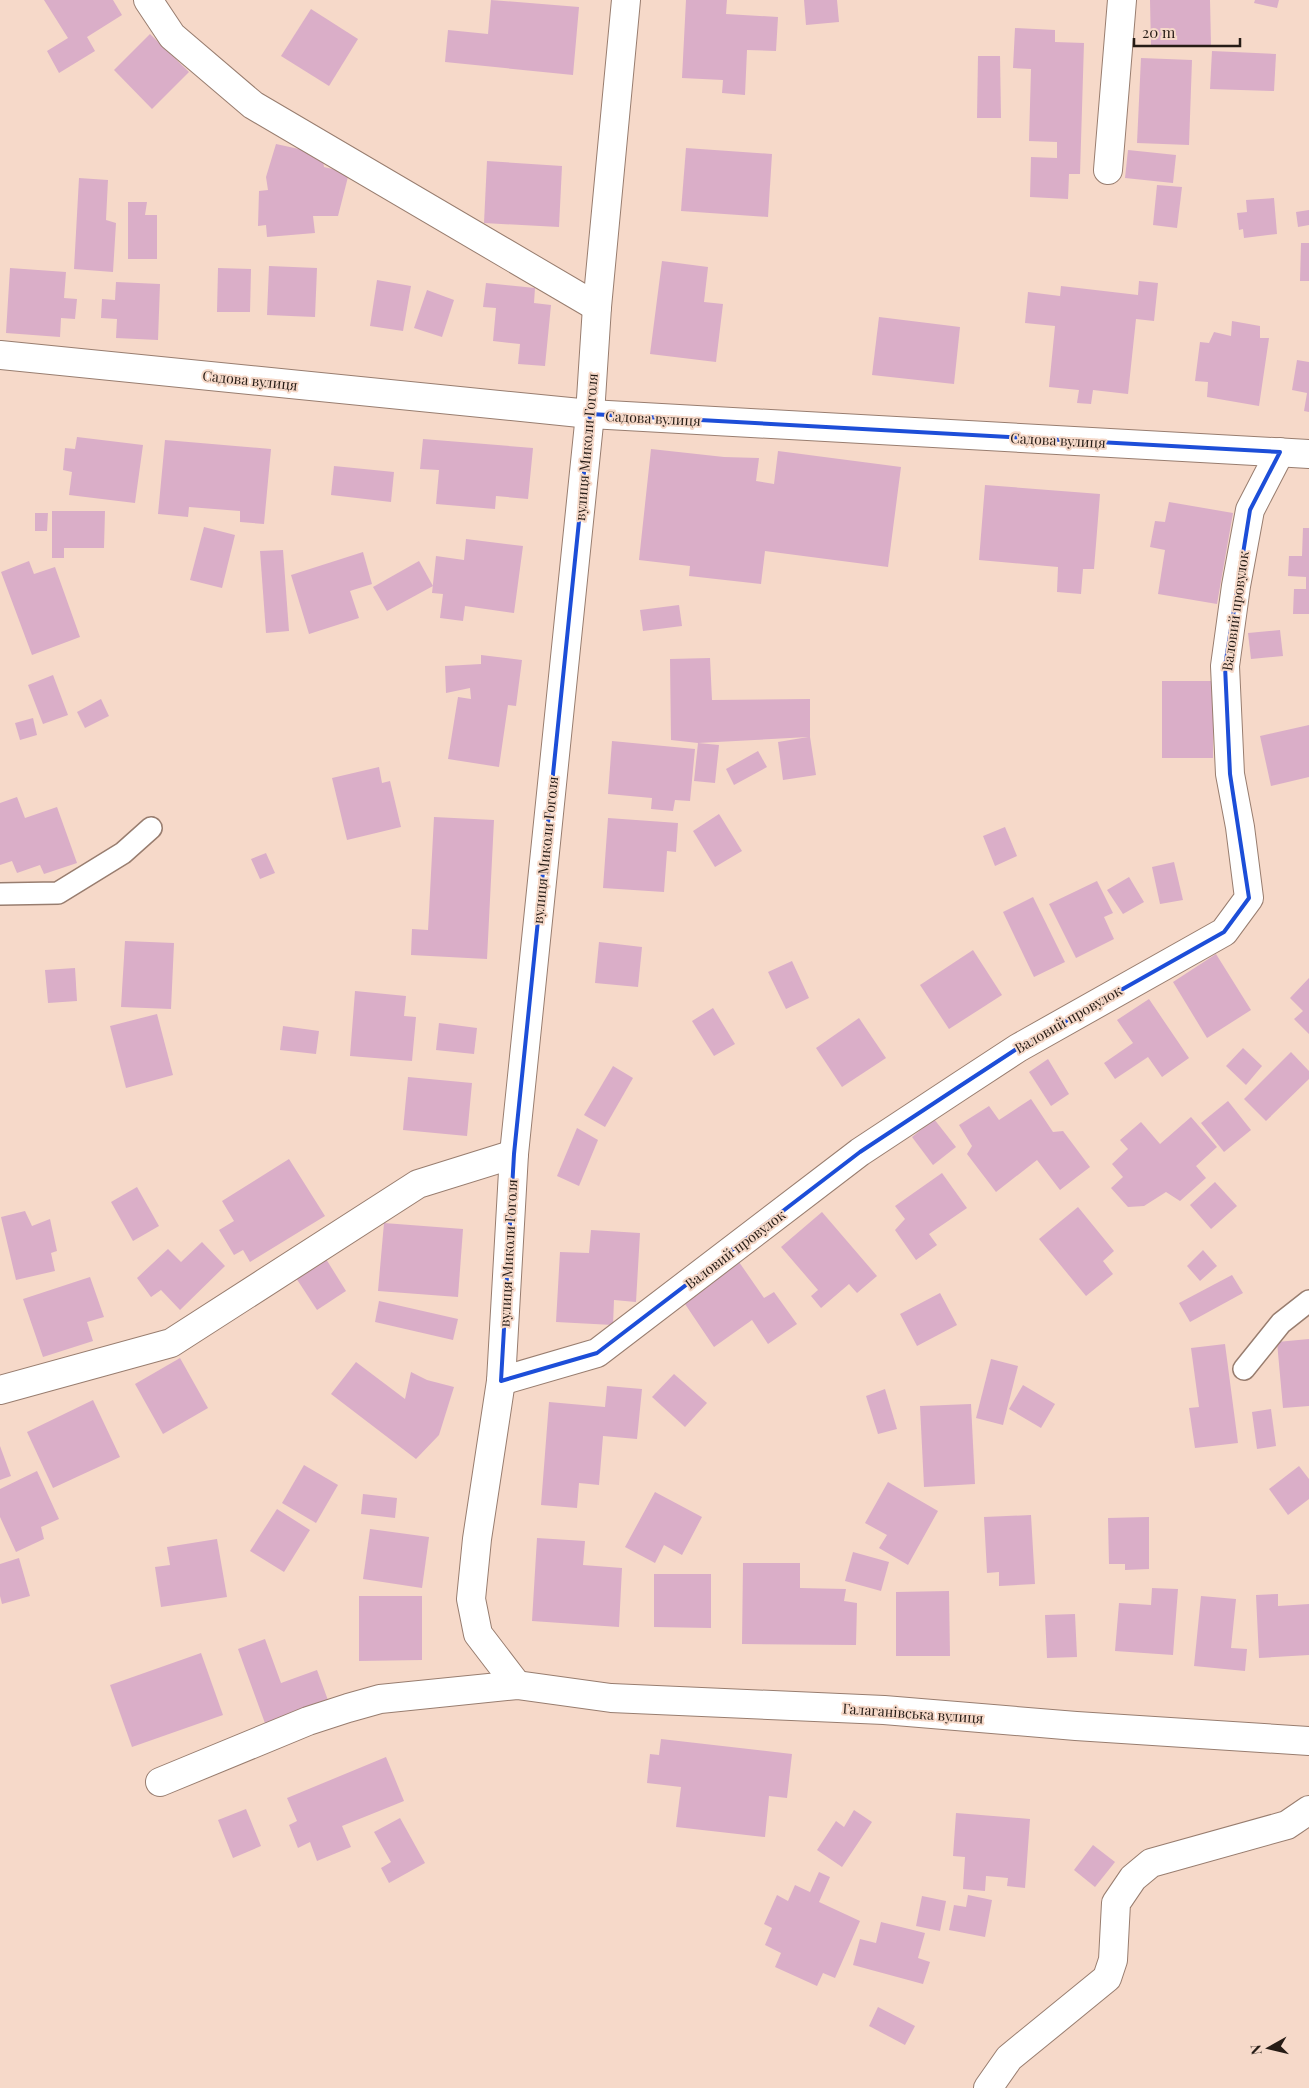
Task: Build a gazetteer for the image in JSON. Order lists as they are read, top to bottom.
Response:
{
  "streets": {
    "street": [
      "Садова вулиця",
      "вулиця Миколи Гоголя",
      "Валовий провулок",
      "Галаганівська вулиця"
    ]
  },
  "crossings": [
    ["Садова вулиця", "вулиця Миколи Гоголя"],
    ["Садова вулиця", "Валовий провулок"],
    ["вулиця Миколи Гоголя", "Валовий провулок"],
    ["вулиця Миколи Гоголя", "Галаганівська вулиця"]
  ],
  "scale_bar": "20 m",
  "north": "left"
}
